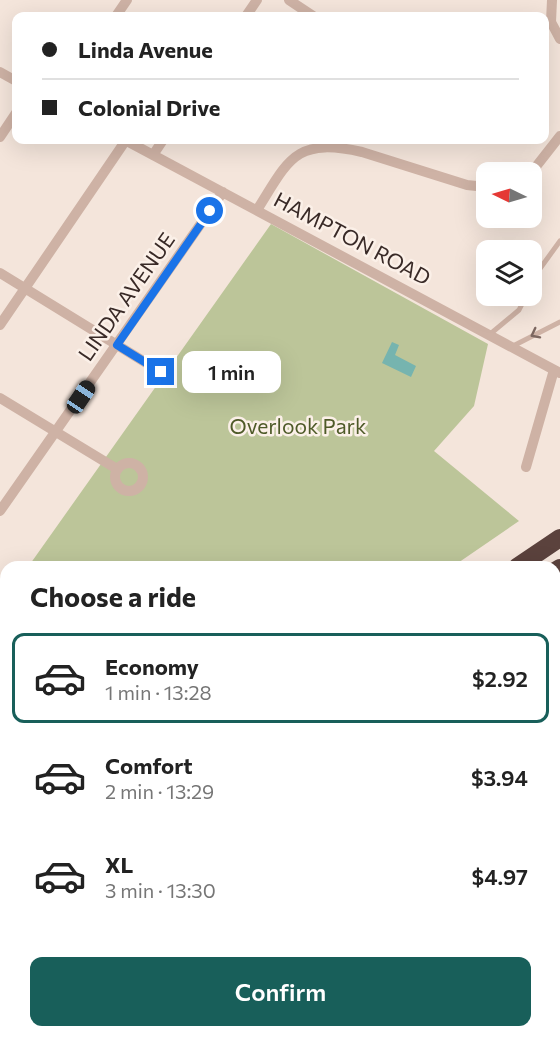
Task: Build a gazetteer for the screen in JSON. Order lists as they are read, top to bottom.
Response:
{
  "streets": {
    "street": ["HAMPTON ROAD", "LINDA AVENUE"]
  },
  "crossings": [
    ["HAMPTON ROAD", "LINDA AVENUE"]
  ],
  "parks": ["Overlook Park"],
  "north": "left",
  "page": {
    "banner": ["Linda Avenue", "Colonial Drive"],
    "bubble": "1 min",
    "heading": "Choose a ride",
    "list": [
      {
        "name": "Economy",
        "note": "1 min · 13:28",
        "value": "$2.92"
      },
      {
        "name": "Comfort",
        "note": "2 min · 13:29",
        "value": "$3.94"
      },
      {
        "name": "XL",
        "note": "3 min · 13:30",
        "value": "$4.97"
      }
    ],
    "buttons": "Confirm"
  }
}
